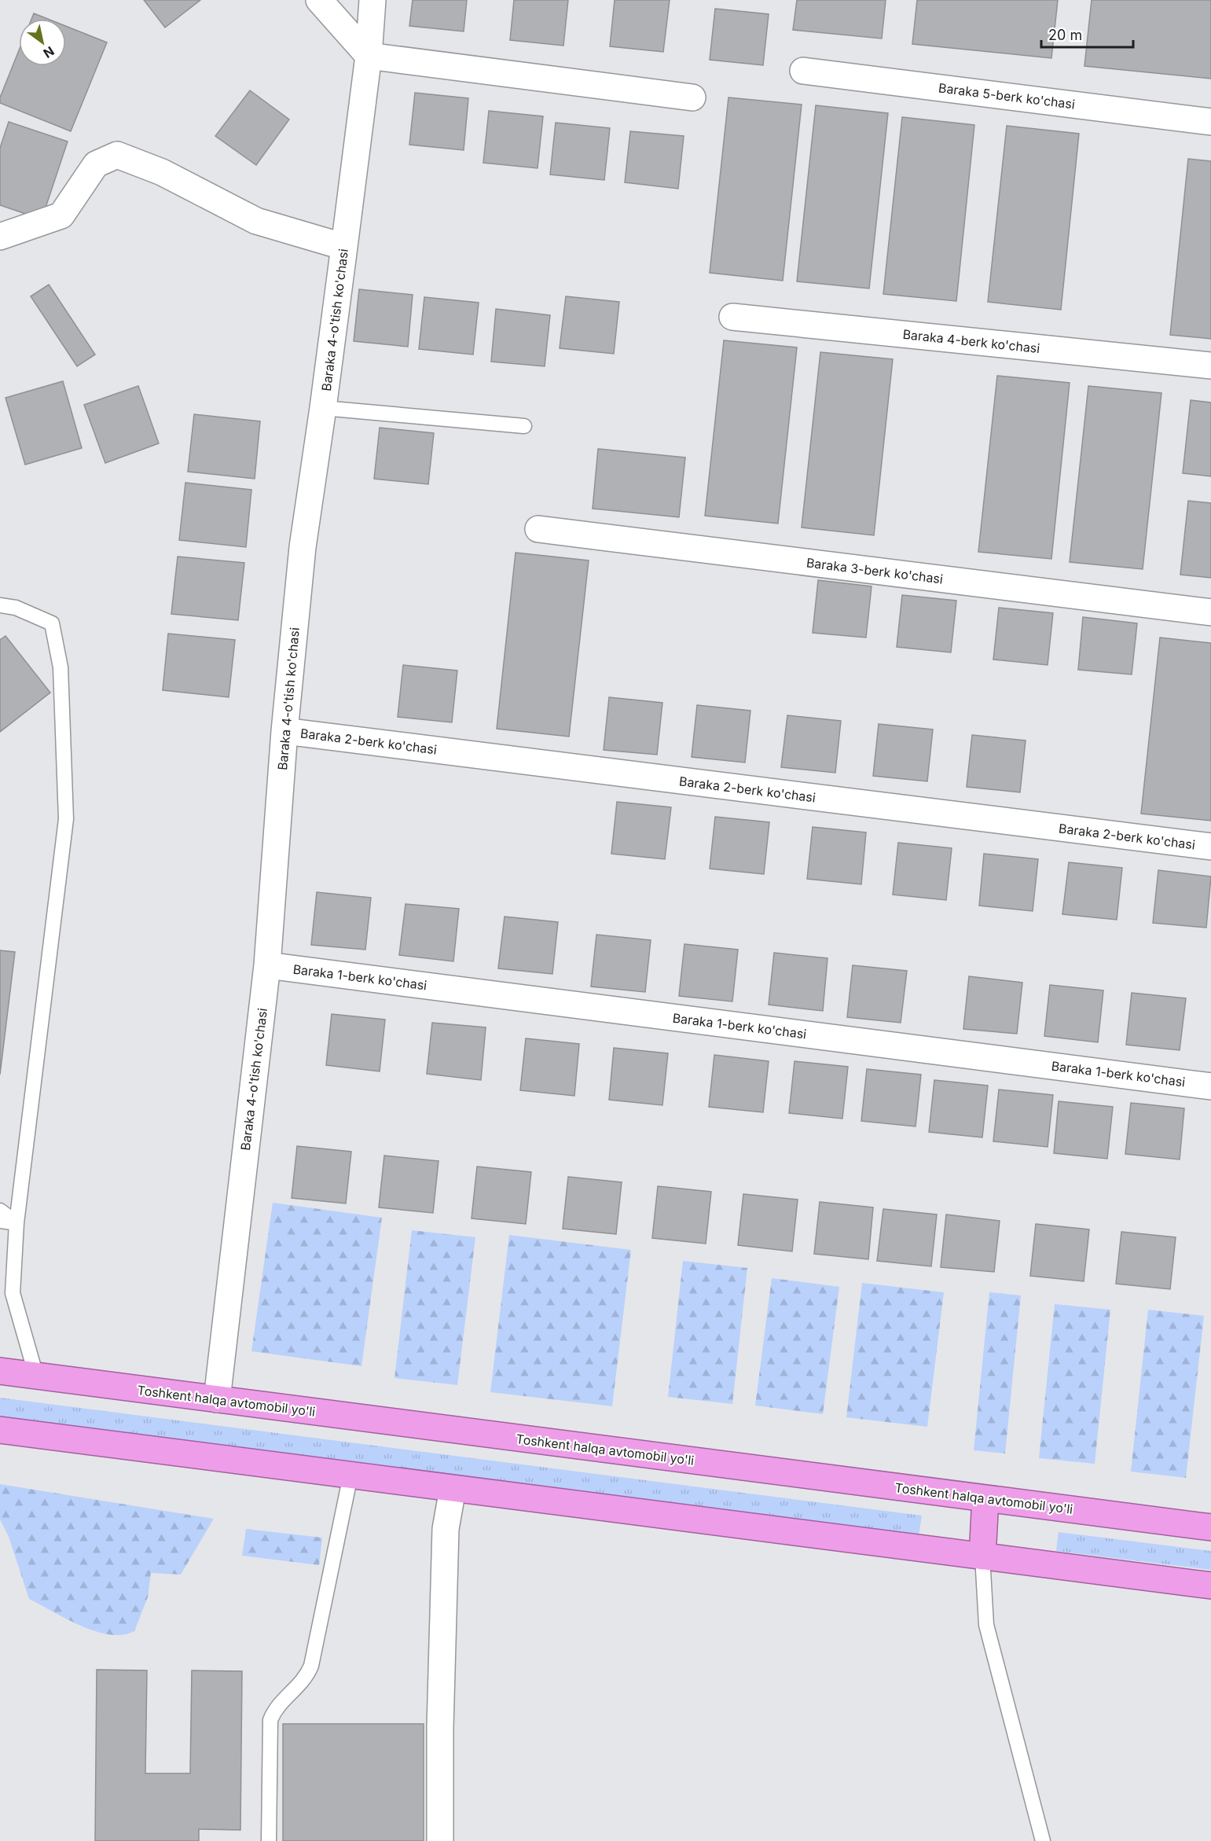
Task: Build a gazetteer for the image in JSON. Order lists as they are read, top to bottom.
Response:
{
  "streets": {
    "highway": ["Toshkent halqa avtomobil yo'li"],
    "street": [
      "Baraka 5-berk ko'chasi",
      "Baraka 4-o'tish ko'chasi",
      "Baraka 4-berk ko'chasi",
      "Baraka 3-berk ko'chasi",
      "Baraka 2-berk ko'chasi",
      "Baraka 1-berk ko'chasi"
    ]
  },
  "crossings": [
    ["Baraka 4-o'tish ko'chasi", "Baraka 2-berk ko'chasi"],
    ["Baraka 4-o'tish ko'chasi", "Baraka 1-berk ko'chasi"],
    ["Baraka 4-o'tish ko'chasi", "Toshkent halqa avtomobil yo'li"]
  ],
  "scale_bar": "20 m",
  "north": "bottom right"
}
